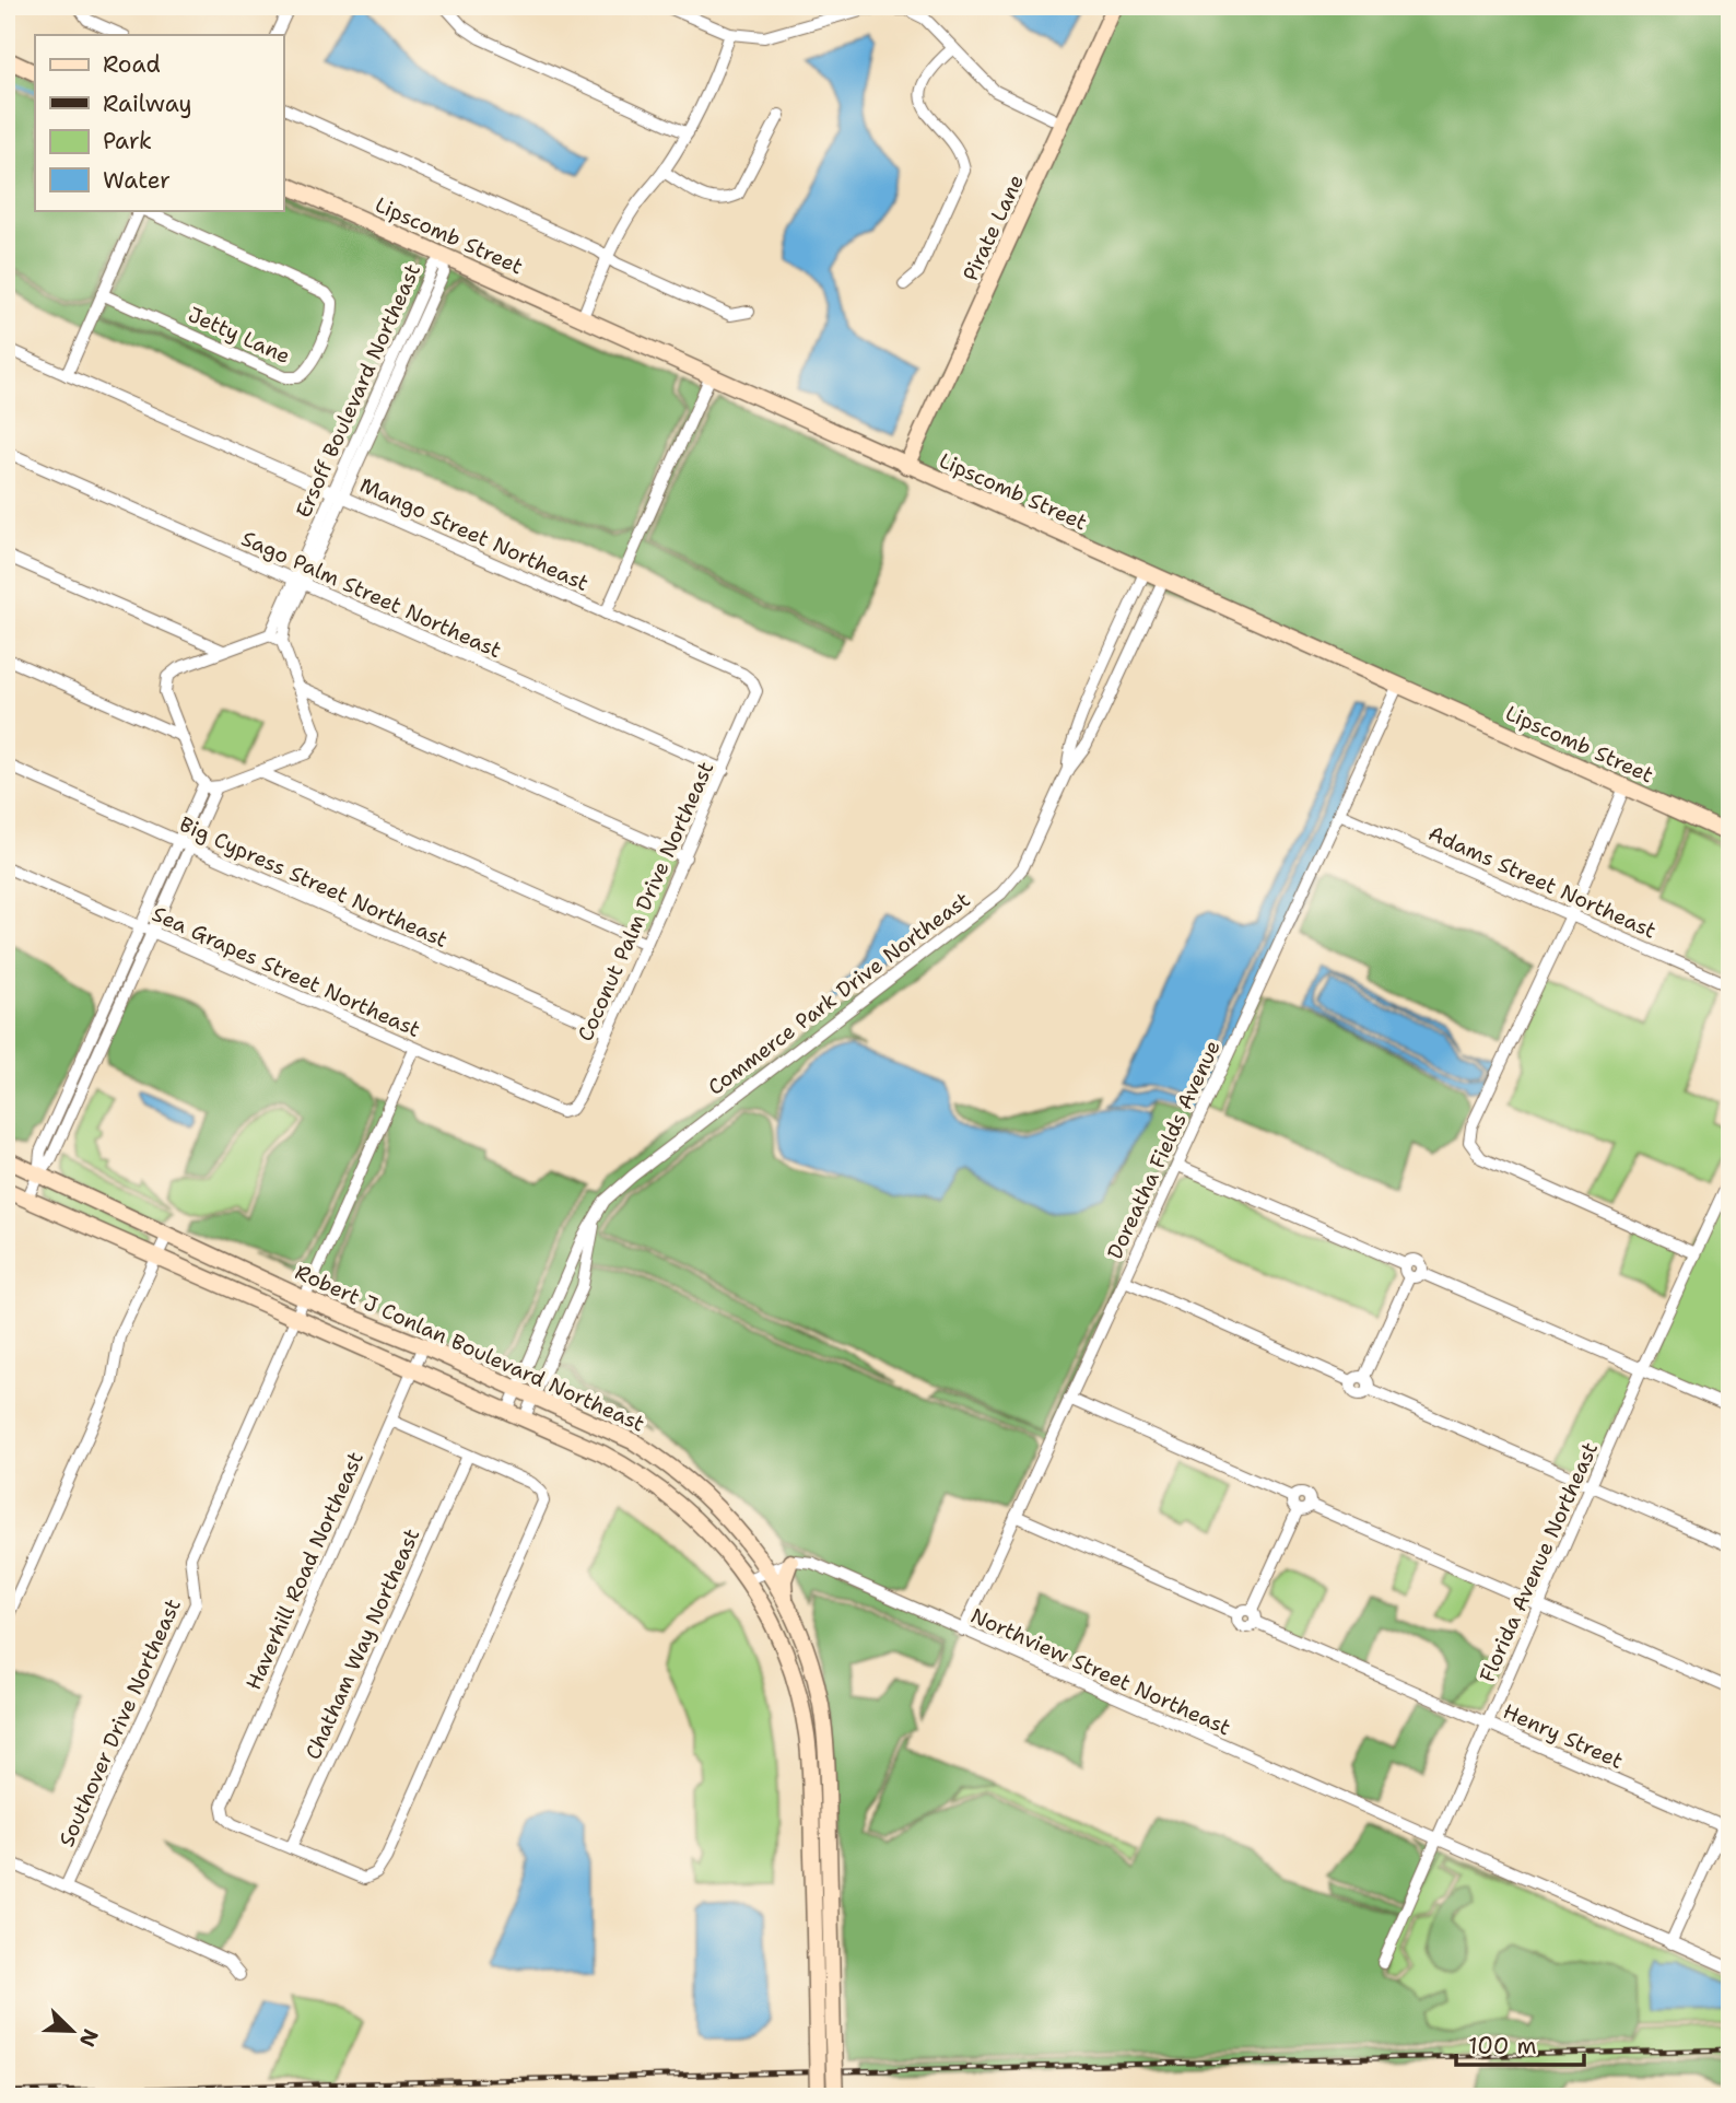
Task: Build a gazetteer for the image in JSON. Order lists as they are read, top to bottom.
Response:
{
  "streets": {
    "main road": ["Pirate Lane", "Lipscomb Street", "Robert J Conlan Boulevard Northeast"],
    "street": [
      "Jetty Lane",
      "Ersoff Boulevard Northeast",
      "Mango Street Northeast",
      "Sago Palm Street Northeast",
      "Big Cypress Street Northeast",
      "Adams Street Northeast",
      "Coconut Palm Drive Northeast",
      "Sea Grapes Street Northeast",
      "Commerce Park Drive Northeast",
      "Doreatha Fields Avenue",
      "Florida Avenue Northeast",
      "Haverhill Road Northeast",
      "Chatham Way Northeast",
      "Northview Street Northeast",
      "Southover Drive Northeast",
      "Henry Street"
    ]
  },
  "crossings": [
    ["Pirate Lane", "Lipscomb Street"],
    ["Lipscomb Street", "Ersoff Boulevard Northeast"],
    ["Lipscomb Street", "Commerce Park Drive Northeast"],
    ["Lipscomb Street", "Doreatha Fields Avenue"],
    ["Ersoff Boulevard Northeast", "Mango Street Northeast"],
    ["Ersoff Boulevard Northeast", "Sago Palm Street Northeast"],
    ["Mango Street Northeast", "Coconut Palm Drive Northeast"],
    ["Sago Palm Street Northeast", "Coconut Palm Drive Northeast"],
    ["Big Cypress Street Northeast", "Coconut Palm Drive Northeast"],
    ["Adams Street Northeast", "Doreatha Fields Avenue"],
    ["Coconut Palm Drive Northeast", "Sea Grapes Street Northeast"],
    ["Sea Grapes Street Northeast", "Southover Drive Northeast"],
    ["Commerce Park Drive Northeast", "Robert J Conlan Boulevard Northeast"],
    ["Doreatha Fields Avenue", "Northview Street Northeast"],
    ["Robert J Conlan Boulevard Northeast", "Haverhill Road Northeast"],
    ["Robert J Conlan Boulevard Northeast", "Southover Drive Northeast"],
    ["Florida Avenue Northeast", "Northview Street Northeast"],
    ["Florida Avenue Northeast", "Henry Street"],
    ["Haverhill Road Northeast", "Chatham Way Northeast"]
  ],
  "legend": [
    "Road",
    "Railway",
    "Park",
    "Water"
  ],
  "scale_bar": "100 m",
  "north": "bottom right"
}
